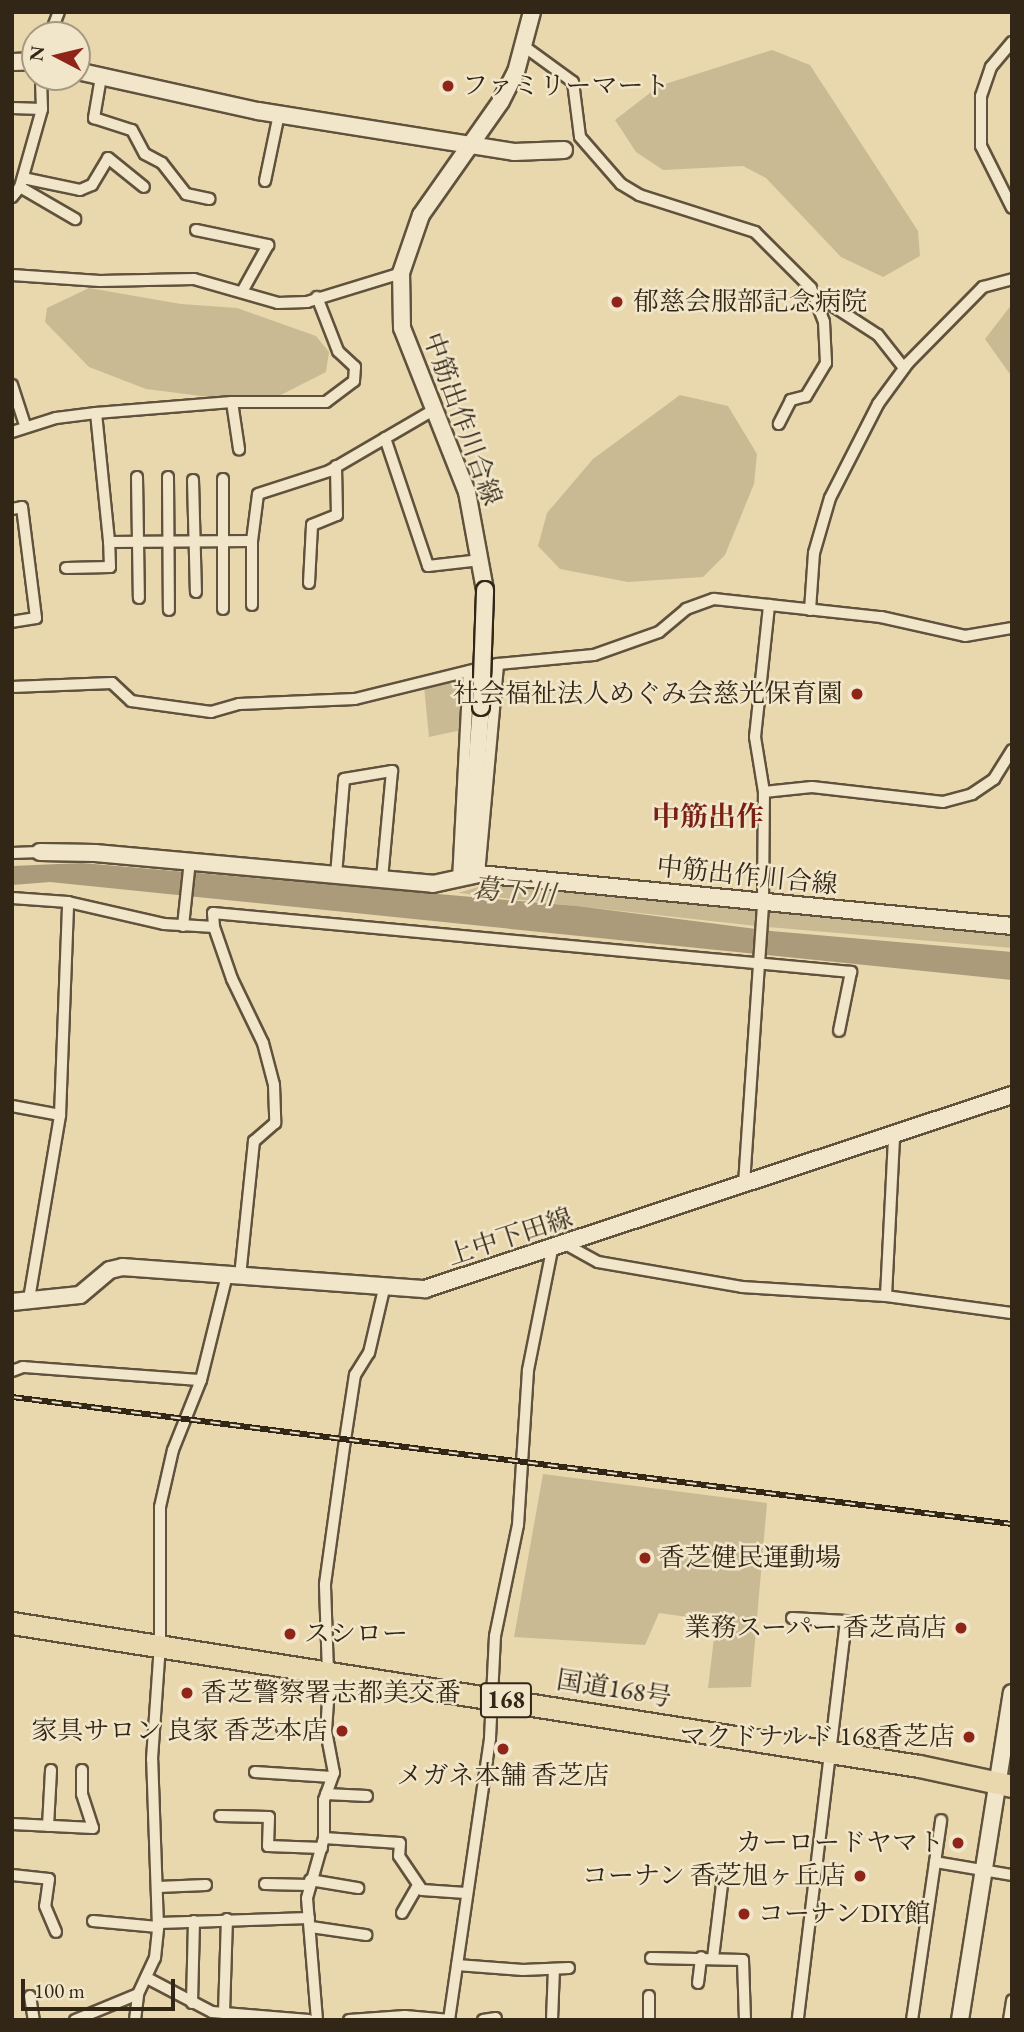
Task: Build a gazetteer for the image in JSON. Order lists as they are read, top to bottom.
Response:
{
  "streets": {
    "highway": ["国道168号", "168"],
    "main road": ["中筋出作川合線", "上中下田線"]
  },
  "districts": ["中筋出作"],
  "water": ["葛下川"],
  "places": [
    "ファミリーマート",
    "郁慈会服部記念病院",
    "社会福祉法人めぐみ会慈光保育園",
    "香芝健民運動場",
    "業務スーパー 香芝高店",
    "スシロー",
    "香芝警察署志都美交番",
    "家具サロン 良家 香芝本店",
    "マクドナルド 168香芝店",
    "メガネ本舗 香芝店",
    "カーロードヤマト",
    "コーナン 香芝旭ヶ丘店",
    "コーナンDIY館"
  ],
  "scale_bar": "100 m",
  "north": "left"
}
